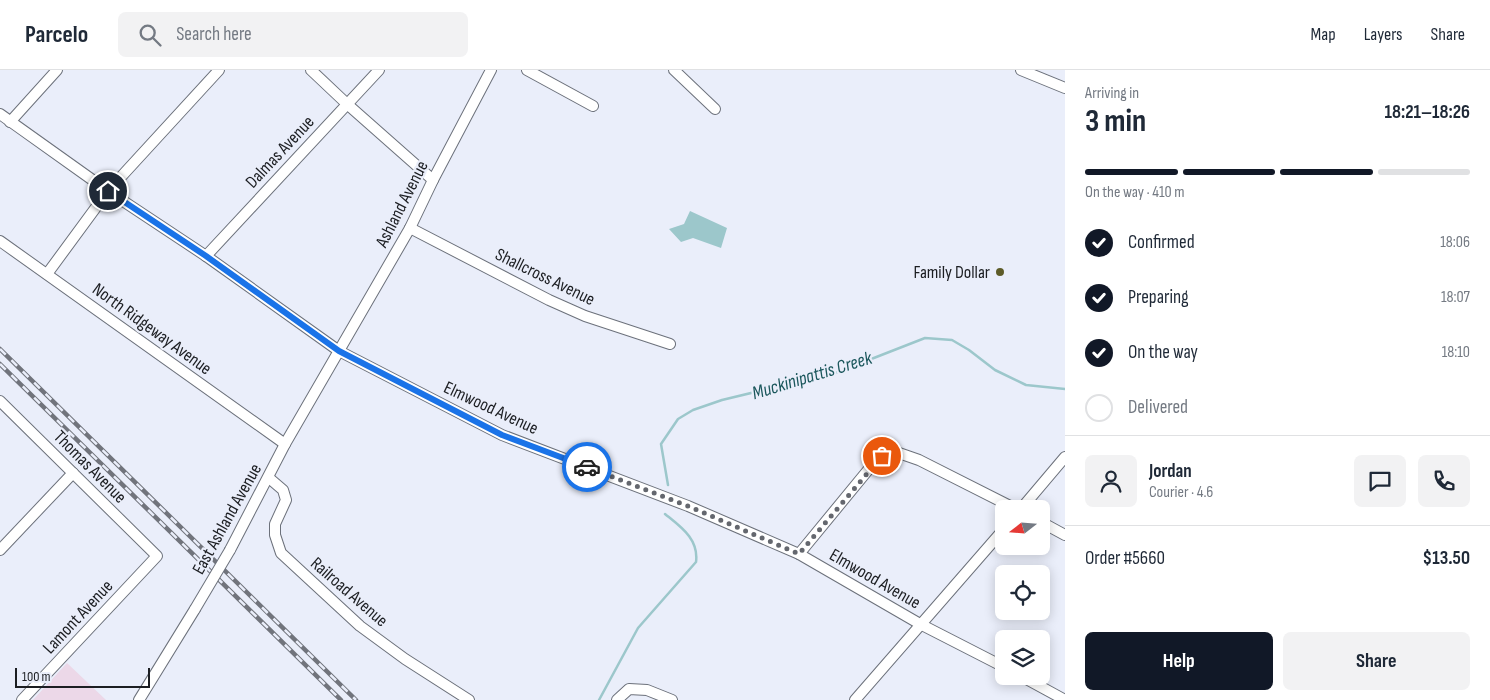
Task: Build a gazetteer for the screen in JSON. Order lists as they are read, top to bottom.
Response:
{
  "streets": {
    "street": [
      "Dalmas Avenue",
      "Ashland Avenue",
      "Shallcross Avenue",
      "North Ridgeway Avenue",
      "Elmwood Avenue",
      "Thomas Avenue",
      "East Ashland Avenue",
      "Railroad Avenue",
      "Lamont Avenue"
    ]
  },
  "crossings": [
    ["Dalmas Avenue", "Elmwood Avenue"],
    ["Ashland Avenue", "Shallcross Avenue"],
    ["Ashland Avenue", "Elmwood Avenue"],
    ["Ashland Avenue", "East Ashland Avenue"],
    ["North Ridgeway Avenue", "East Ashland Avenue"],
    ["Elmwood Avenue", "East Ashland Avenue"],
    ["Thomas Avenue", "Lamont Avenue"],
    ["East Ashland Avenue", "Railroad Avenue"]
  ],
  "water": ["Muckinipattis Creek"],
  "places": ["Family Dollar"],
  "scale_bar": "100 m",
  "north": "left",
  "page": {
    "header": "Parcelo",
    "search": "Search here",
    "nav": ["Map", "Layers", "Share"],
    "heading": ["3 min", "Arriving in", "18:21–18:26"],
    "panel": [
      "Jordan",
      "Courier · 4.6",
      "Order #5660",
      "$13.50"
    ],
    "bar": "On the way · 410 m",
    "list": [
      ["Confirmed", "18:06"],
      ["Preparing", "18:07"],
      ["On the way", "18:10"],
      "Delivered"
    ],
    "buttons": ["Help", "Share"],
    "scale": "100 m"
  }
}
